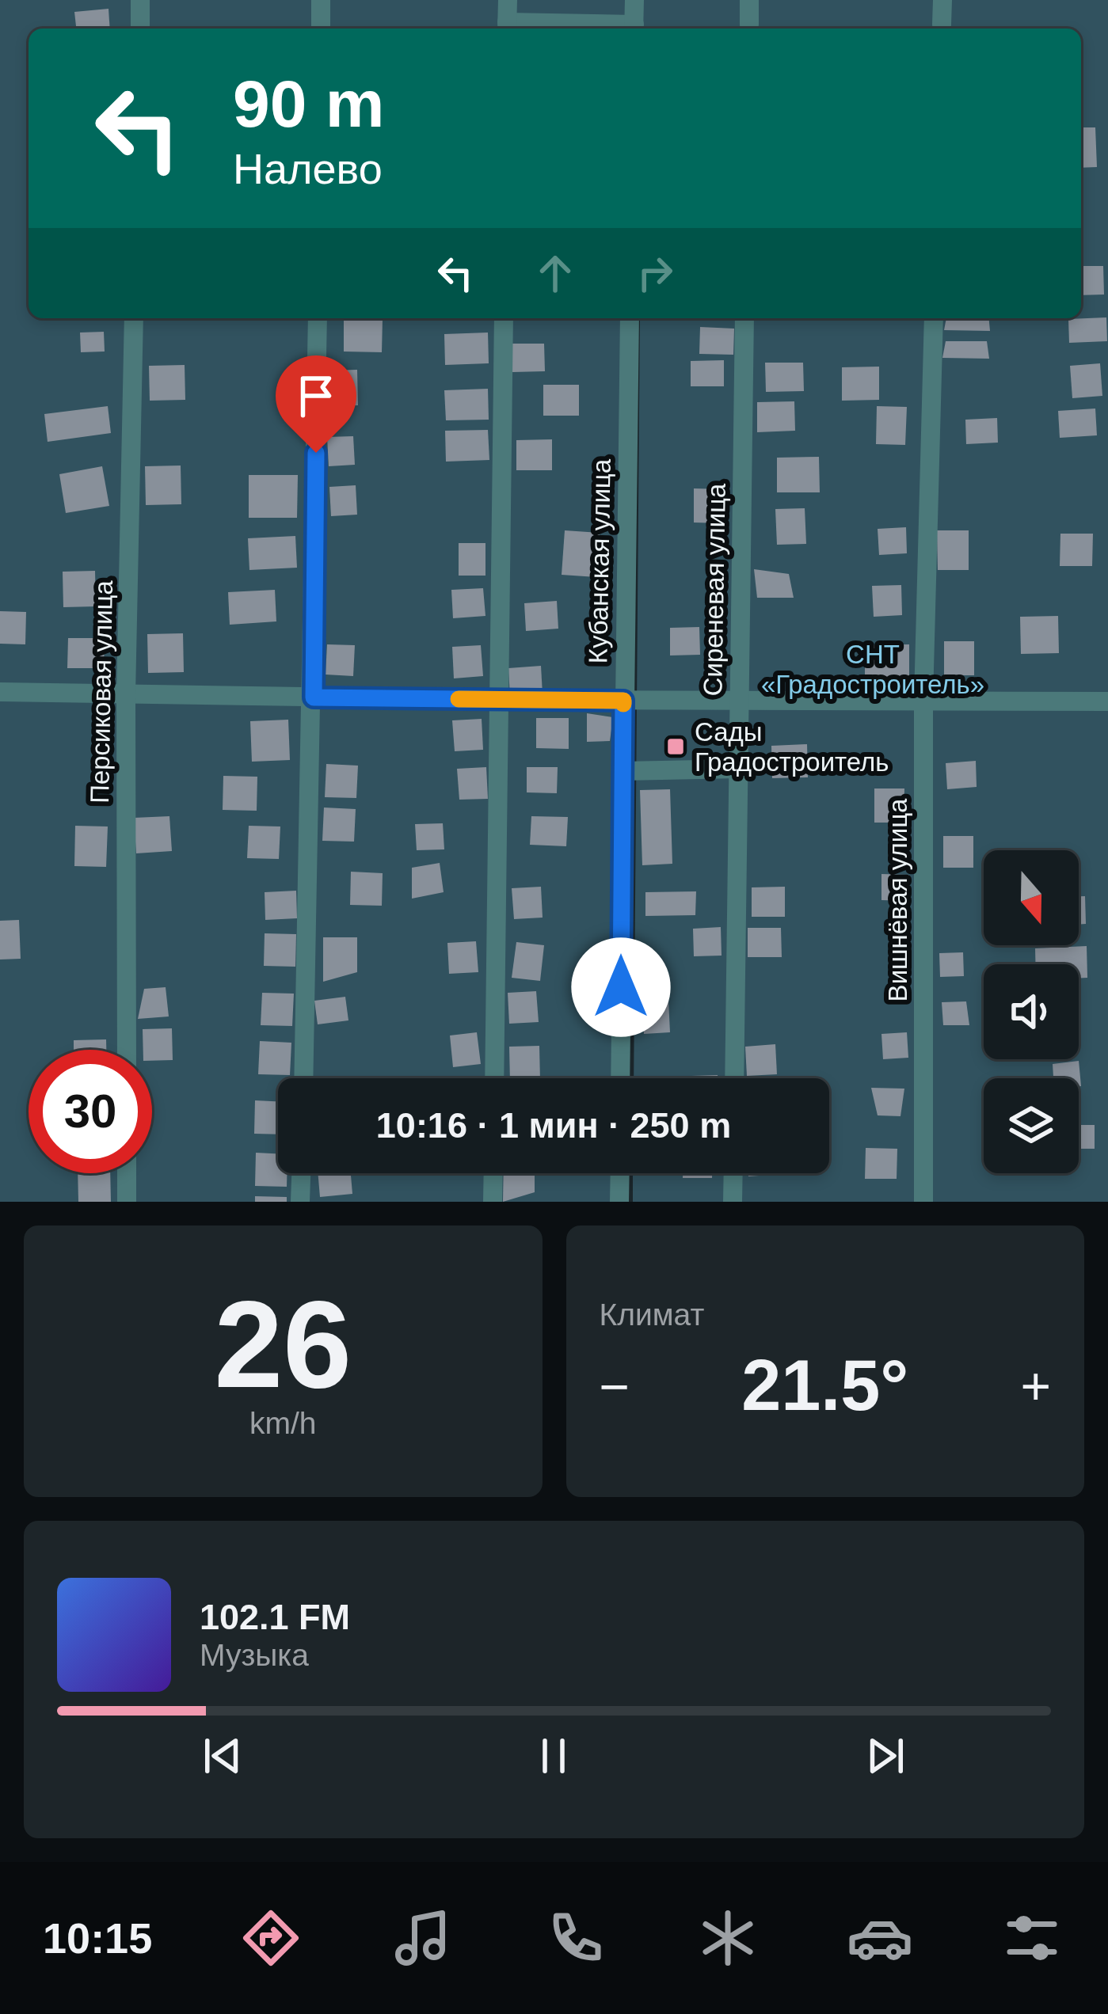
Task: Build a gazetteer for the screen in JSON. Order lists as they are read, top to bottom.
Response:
{
  "streets": {
    "street": [
      "Кубанская улица",
      "Сиреневая улица",
      "Персиковая улица",
      "Вишнёвая улица"
    ]
  },
  "parks": ["СНТ «Градостроитель»"],
  "places": {
    "transit": ["Сады Градостроитель"]
  },
  "north": "bottom",
  "page": {
    "turn": ["90 m", "Налево"],
    "limit": "30",
    "trip": "10:16 · 1 мин · 250 m",
    "tile": [
      ["26", "km/h"],
      "Климат"
    ],
    "heat": ["−", "21.5°", "+"],
    "song": ["102.1 FM", "Музыка"],
    "tabs": "10:15"
  }
}
